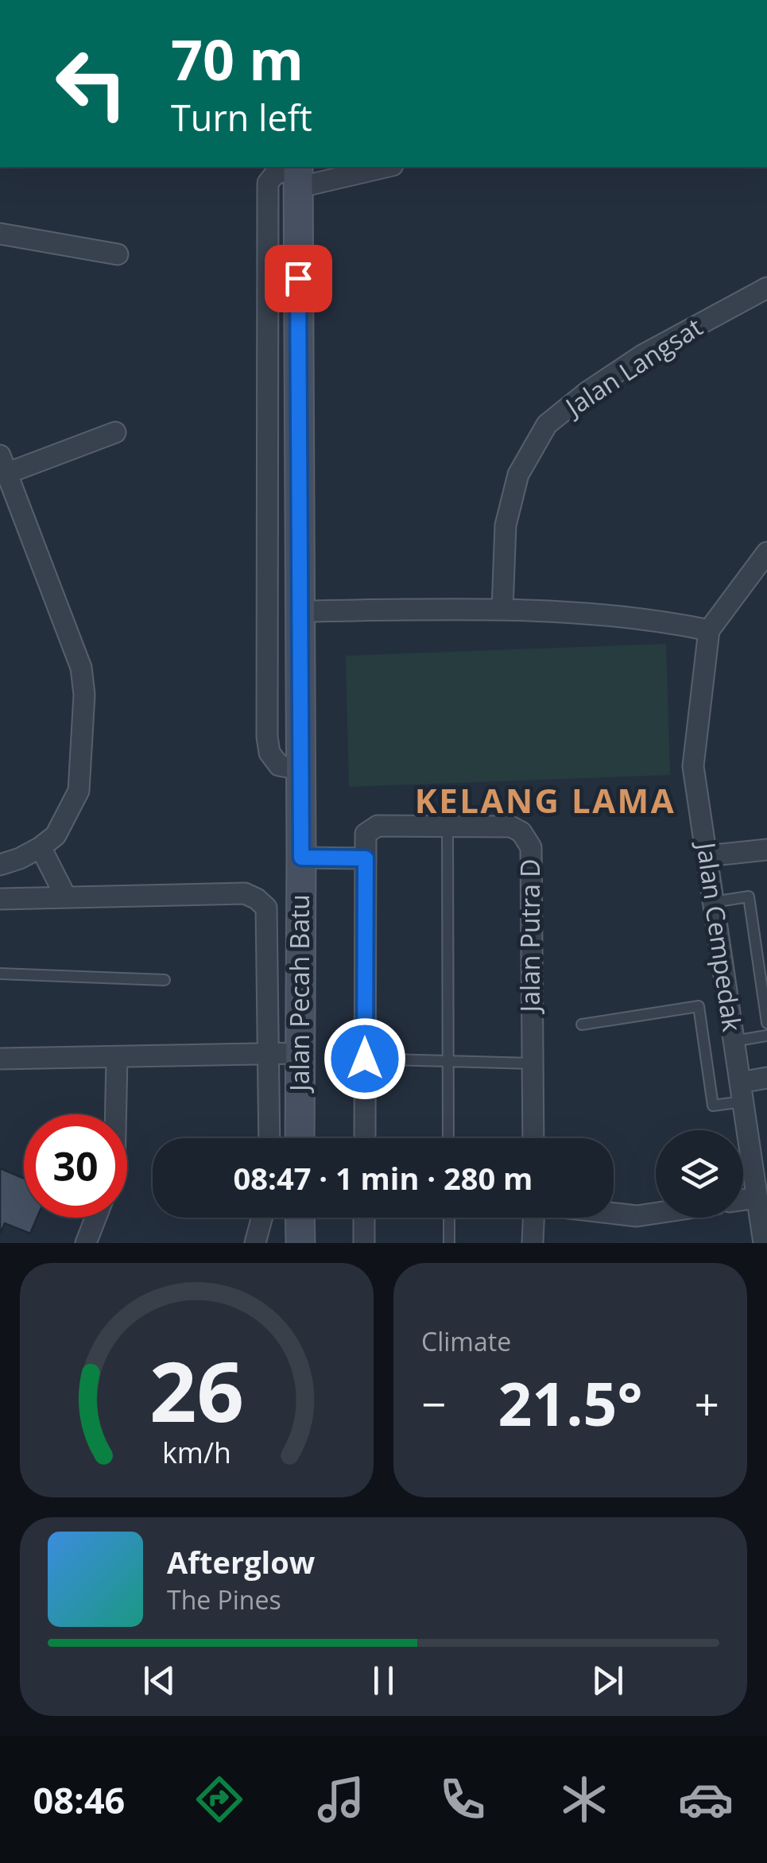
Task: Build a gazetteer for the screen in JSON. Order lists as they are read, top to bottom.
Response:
{
  "streets": {
    "street": [
      "Jalan Langsat",
      "Jalan Putra D",
      "Jalan Cempedak",
      "Jalan Pecah Batu"
    ]
  },
  "districts": ["KELANG LAMA"],
  "page": {
    "turn": ["70 m", "Turn left"],
    "limit": "30",
    "trip": "08:47 · 1 min · 280 m",
    "tile": "Climate",
    "heat": ["−", "21.5°", "+"],
    "song": ["Afterglow", "The Pines"],
    "tabs": "08:46",
    "gauge": ["26", "km/h"]
  }
}
